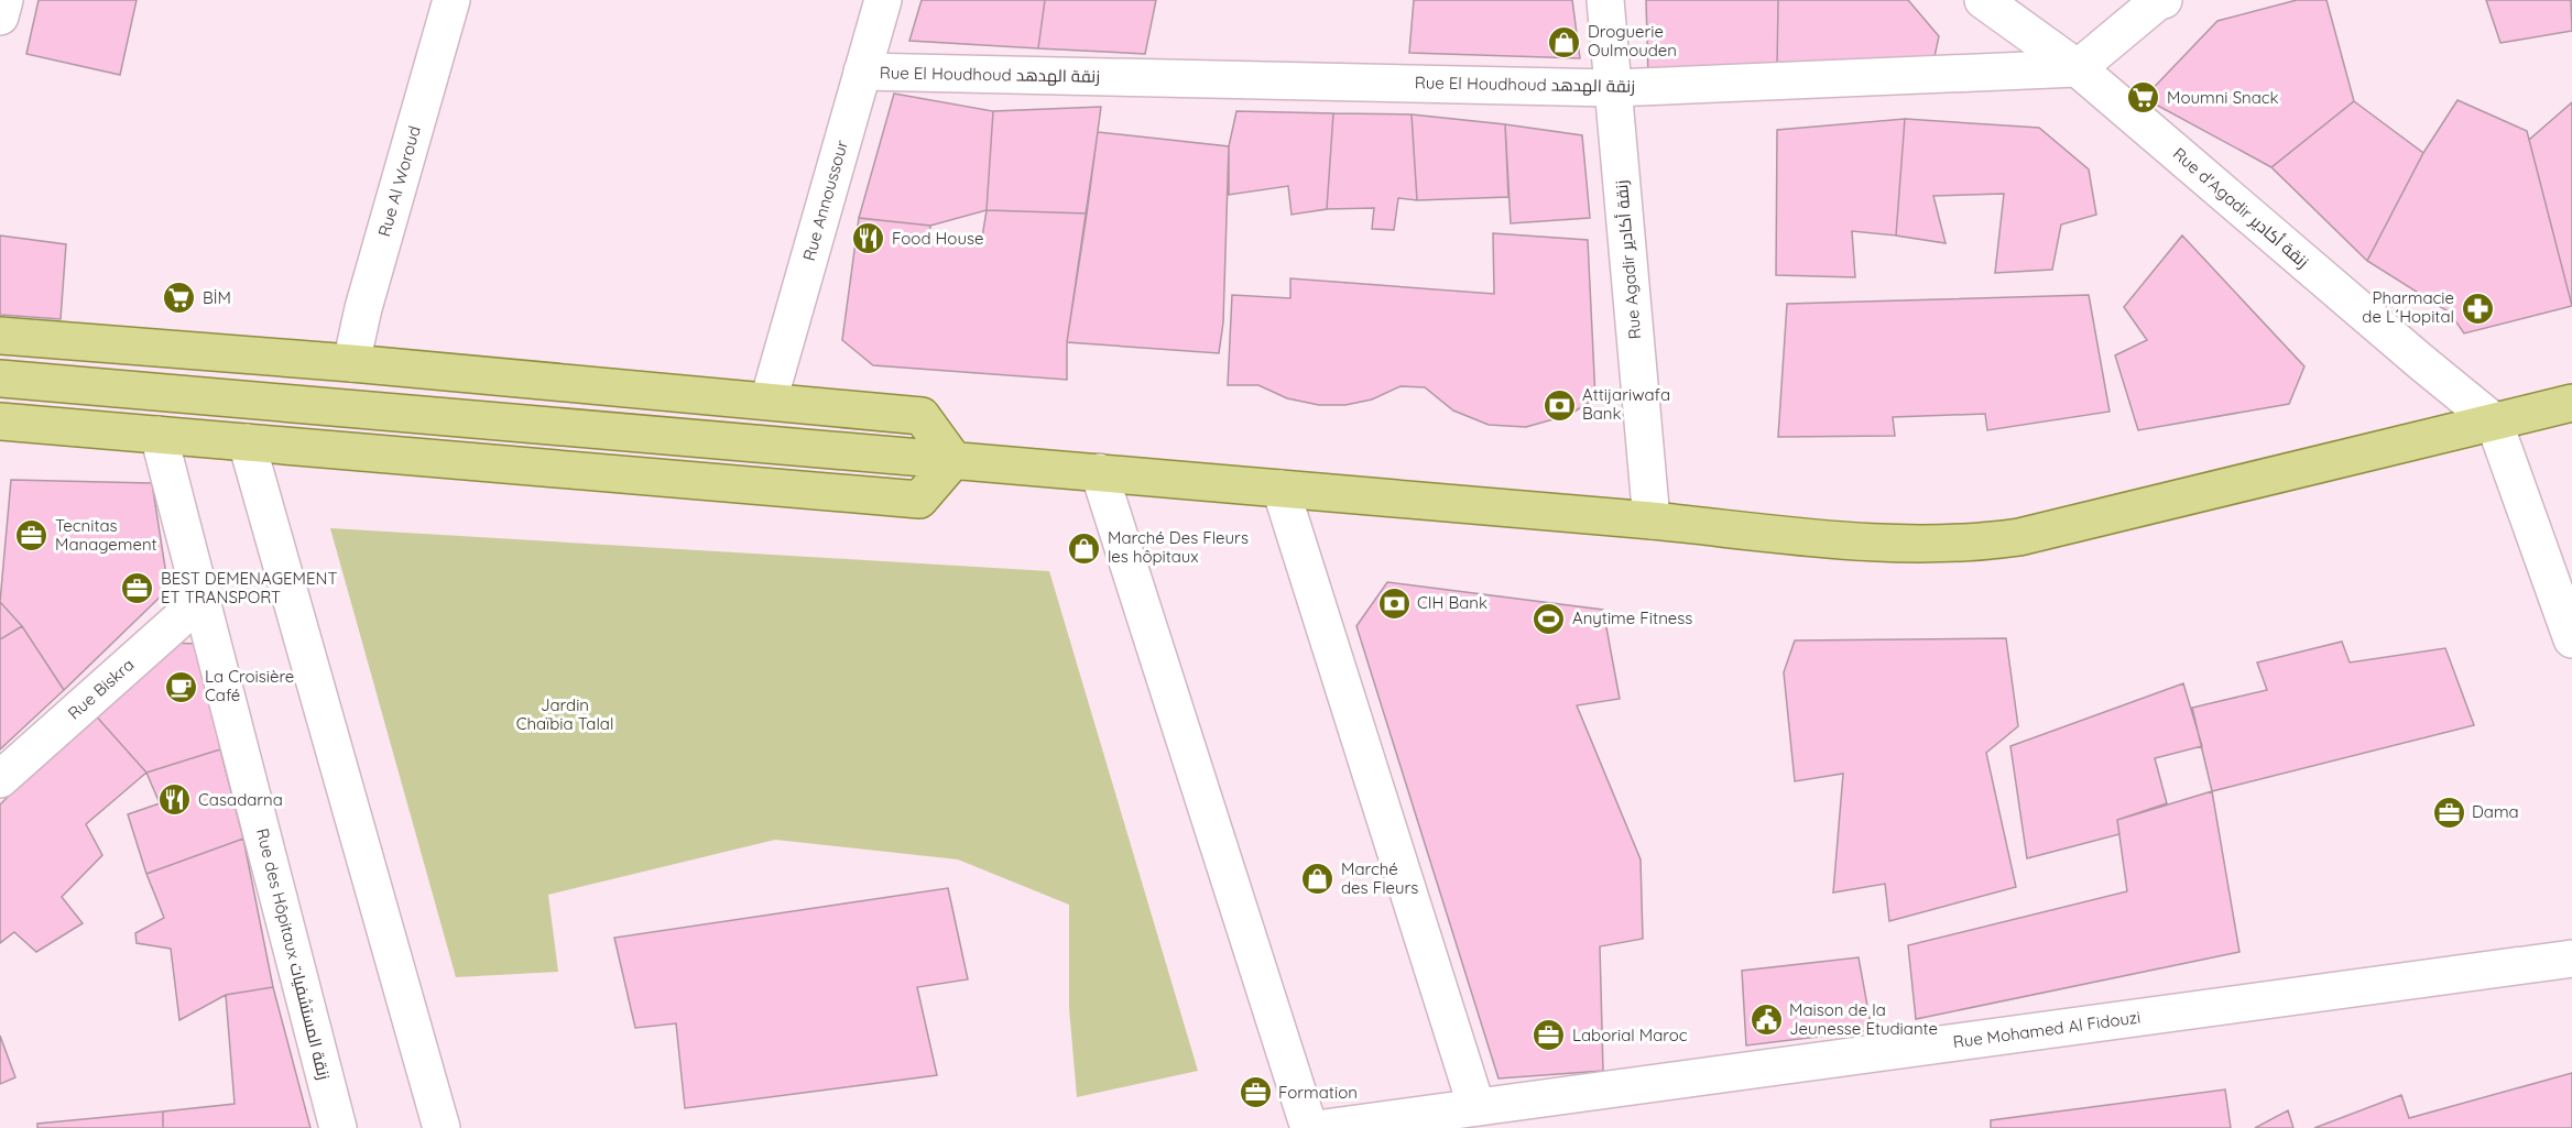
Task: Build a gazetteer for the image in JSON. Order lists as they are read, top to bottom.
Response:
{
  "streets": {
    "street": [
      "Rue El Houdhoud زنقة الهدهد",
      "Rue Al Woroud",
      "Rue Annoussour",
      "Rue d'Agadir زنقة أكادير",
      "Rue Agadir زنقة أكادير",
      "Rue Biskra",
      "Rue des Hôpitaux زنقة المستشفيات",
      "Rue Mohamed Al Fidouzi"
    ]
  },
  "crossings": [
    ["Rue El Houdhoud زنقة الهدهد", "Rue Annoussour"],
    ["Rue El Houdhoud زنقة الهدهد", "Rue d'Agadir زنقة أكادير"],
    ["Rue El Houdhoud زنقة الهدهد", "Rue Agadir زنقة أكادير"],
    ["Rue Biskra", "Rue des Hôpitaux زنقة المستشفيات"]
  ],
  "parks": ["Jardin Chaïbia Talal"],
  "places": {
    "shop": ["Droguerie Oulmouden", "Marché Des Fleurs les hôpitaux", "Marché des Fleurs"],
    "supermarket": ["Moumni Snack", "BİM"],
    "restaurant": ["Food House", "Casadarna"],
    "pharmacy": ["Pharmacie de L´Hopital"],
    "bank": ["Attijariwafa Bank", "CIH Bank"],
    "office": [
      "Tecnitas Management",
      "BEST DEMENAGEMENT ET TRANSPORT",
      "Dama",
      "Laborial Maroc",
      "Formation"
    ],
    "sports": ["Anytime Fitness"],
    "cafe": ["La Croisière Café"],
    "public building": ["Maison de la Jeunesse Etudiante"]
  }
}
